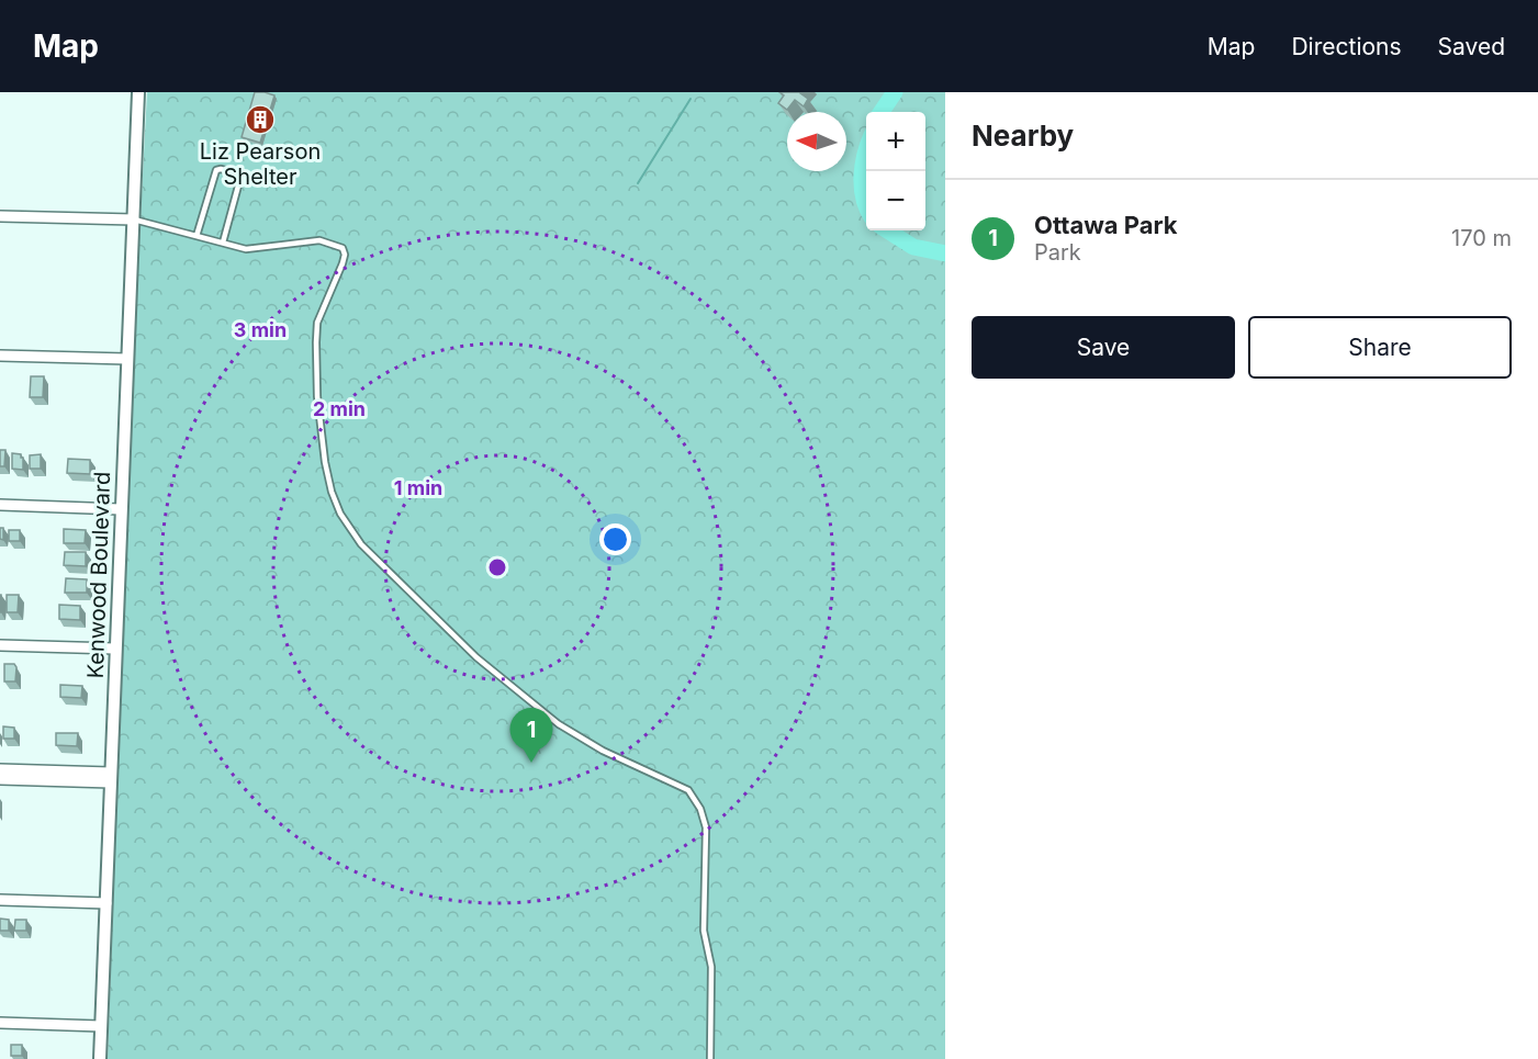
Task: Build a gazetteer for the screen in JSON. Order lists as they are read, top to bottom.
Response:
{
  "streets": {
    "street": ["Kenwood Boulevard"]
  },
  "places": {
    "building": ["Liz Pearson Shelter"]
  },
  "north": "left",
  "page": {
    "header": "Map",
    "nav": ["Map", "Directions", "Saved"],
    "heading": "Nearby",
    "map_buttons": ["+", "−"],
    "list": [
      {
        "mark": "1",
        "name": "Ottawa Park",
        "note": "Park",
        "value": "170 m"
      }
    ],
    "buttons": ["Save", "Share"],
    "pins": "1"
  },
  "rings": ["3 min", "2 min", "1 min"]
}
